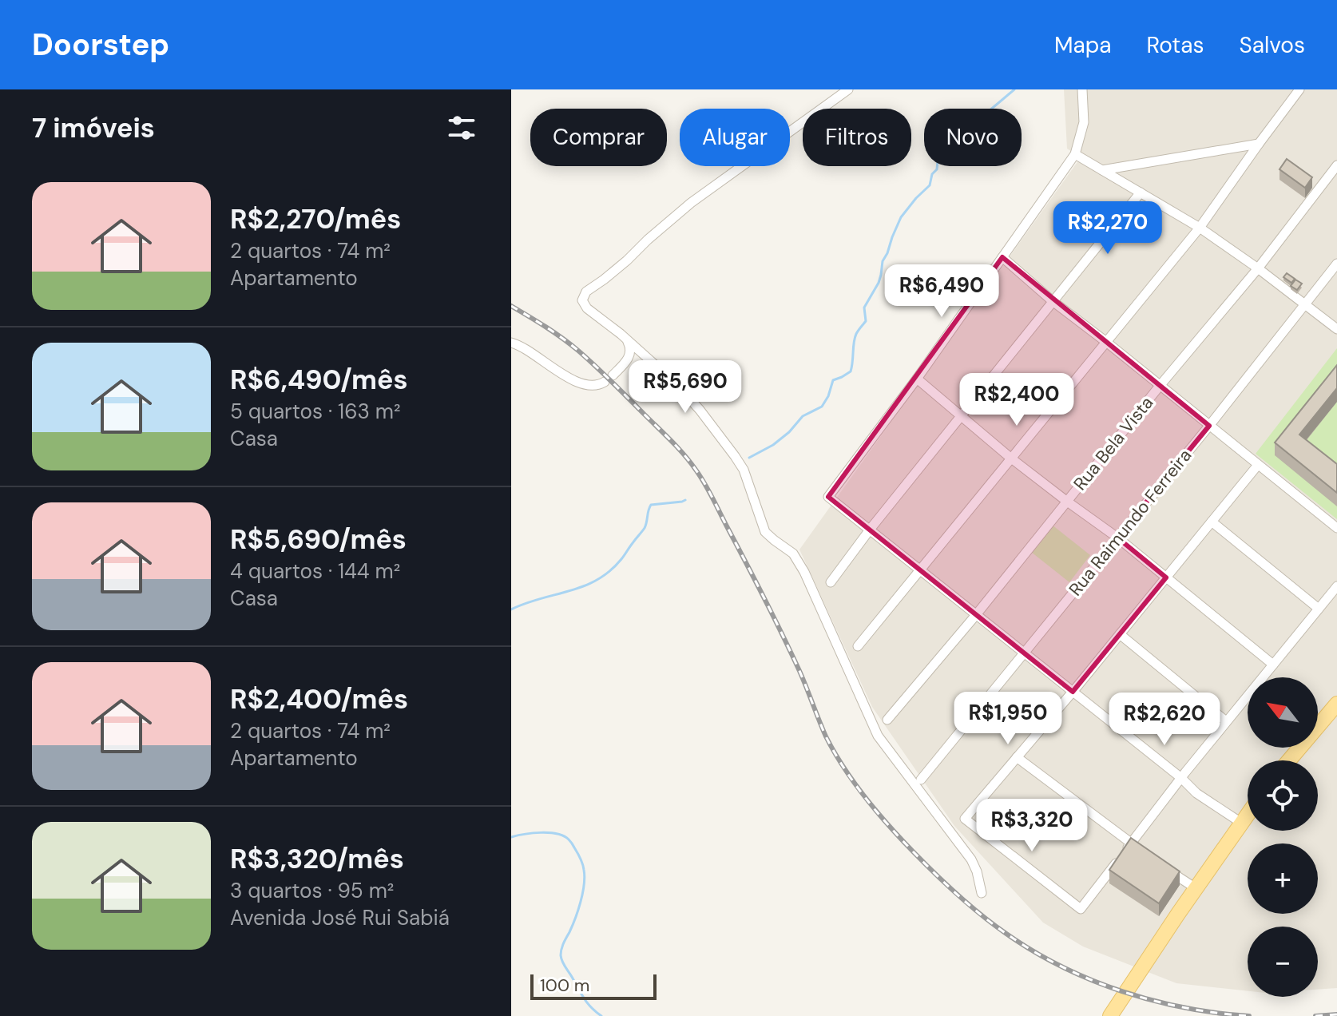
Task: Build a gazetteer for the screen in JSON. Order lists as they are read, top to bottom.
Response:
{
  "streets": {
    "street": ["Rua Bela Vista", "Rua Raimundo Ferreira"]
  },
  "scale_bar": "100 m",
  "north": "top left",
  "page": {
    "header": "Doorstep",
    "nav": ["Mapa", "Rotas", "Salvos"],
    "heading": "7 imóveis",
    "chip": [
      "Comprar",
      "Alugar",
      "Filtros",
      "Novo"
    ],
    "list": [
      {
        "name": "R$2,270/mês",
        "note": "2 quartos · 74 m² · Apartamento"
      },
      {
        "name": "R$6,490/mês",
        "note": "5 quartos · 163 m² · Casa"
      },
      {
        "name": "R$5,690/mês",
        "note": "4 quartos · 144 m² · Casa"
      },
      {
        "name": "R$2,400/mês",
        "note": "2 quartos · 74 m² · Apartamento"
      },
      {
        "name": "R$3,320/mês",
        "note": "3 quartos · 95 m² · Avenida José Rui Sabiá"
      }
    ],
    "price": [
      "R$2,270",
      "R$6,490",
      "R$5,690",
      "R$2,400",
      "R$1,950",
      "R$2,620",
      "R$3,320"
    ],
    "map_buttons": ["+", "−"],
    "scale": "100 m"
  }
}
